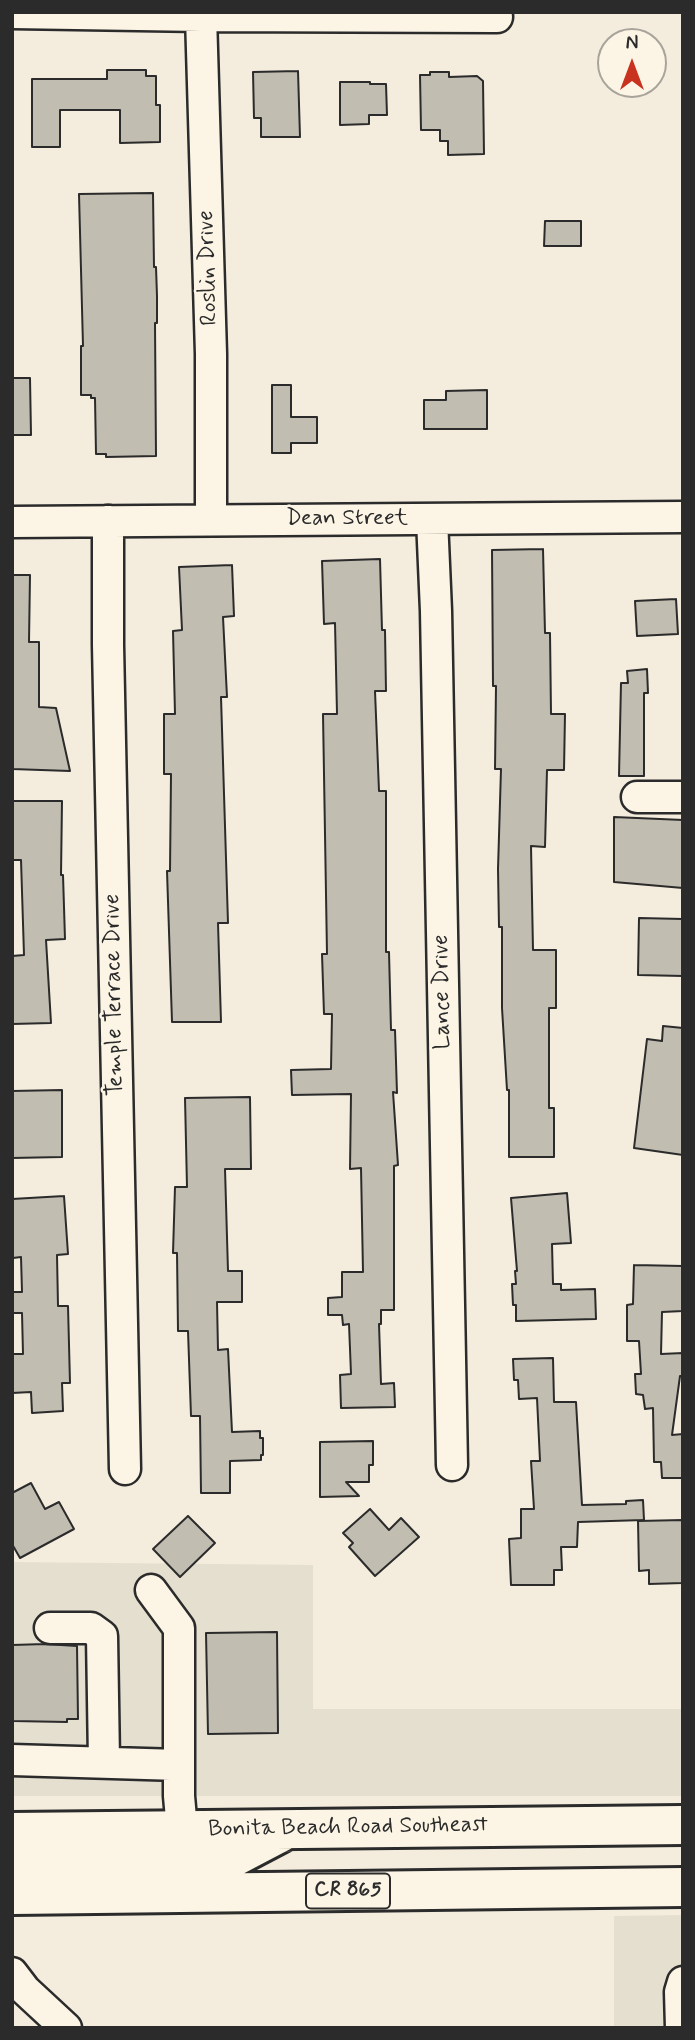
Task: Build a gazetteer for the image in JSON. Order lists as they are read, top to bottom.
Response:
{
  "streets": {
    "main road": ["Bonita Beach Road Southeast", "CR 865"],
    "street": [
      "Roslin Drive",
      "Dean Street",
      "Lance Drive",
      "Temple Terrace Drive"
    ]
  },
  "crossings": [
    ["Roslin Drive", "Dean Street"],
    ["Dean Street", "Lance Drive"],
    ["Dean Street", "Temple Terrace Drive"]
  ],
  "north": "top"
}
